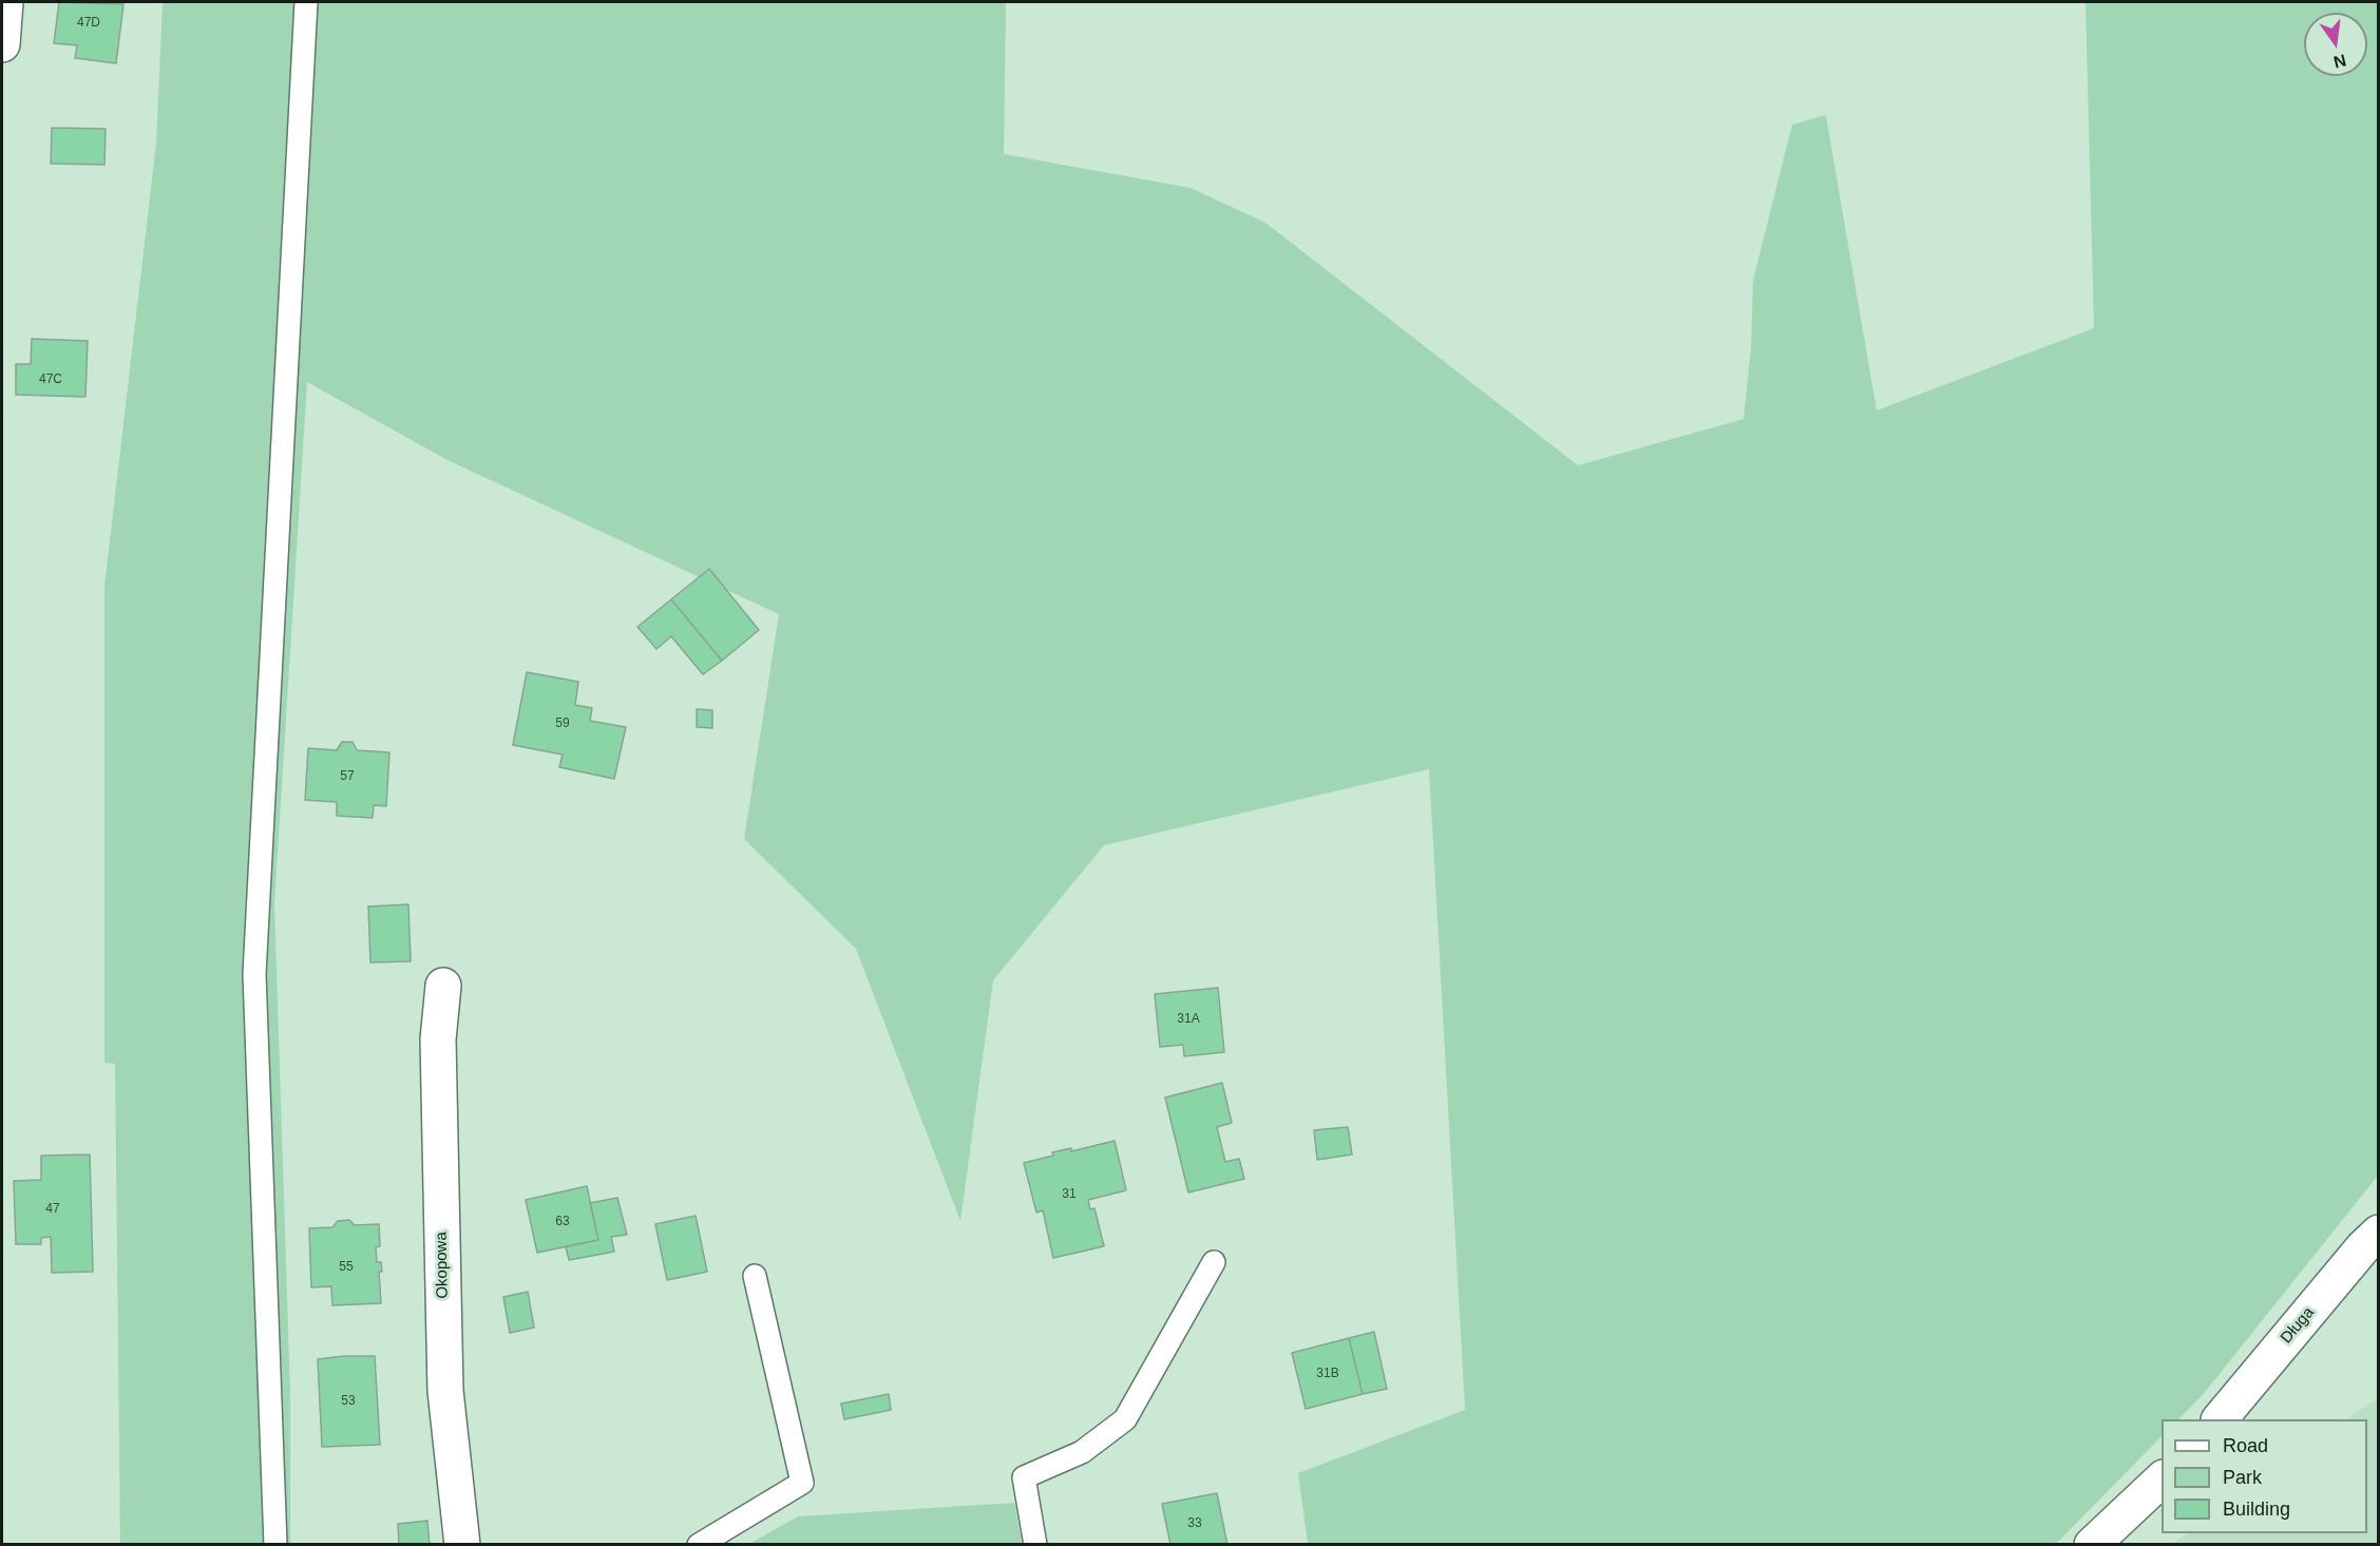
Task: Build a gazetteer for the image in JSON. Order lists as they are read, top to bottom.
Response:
{
  "streets": {
    "street": ["Okopowa", "Długa"]
  },
  "house_numbers": [
    "47D",
    "47C",
    "59",
    "57",
    "31A",
    "31",
    "47",
    "63",
    "55",
    "31B",
    "53",
    "33"
  ],
  "legend": ["Road", "Park", "Building"],
  "north": "bottom"
}
